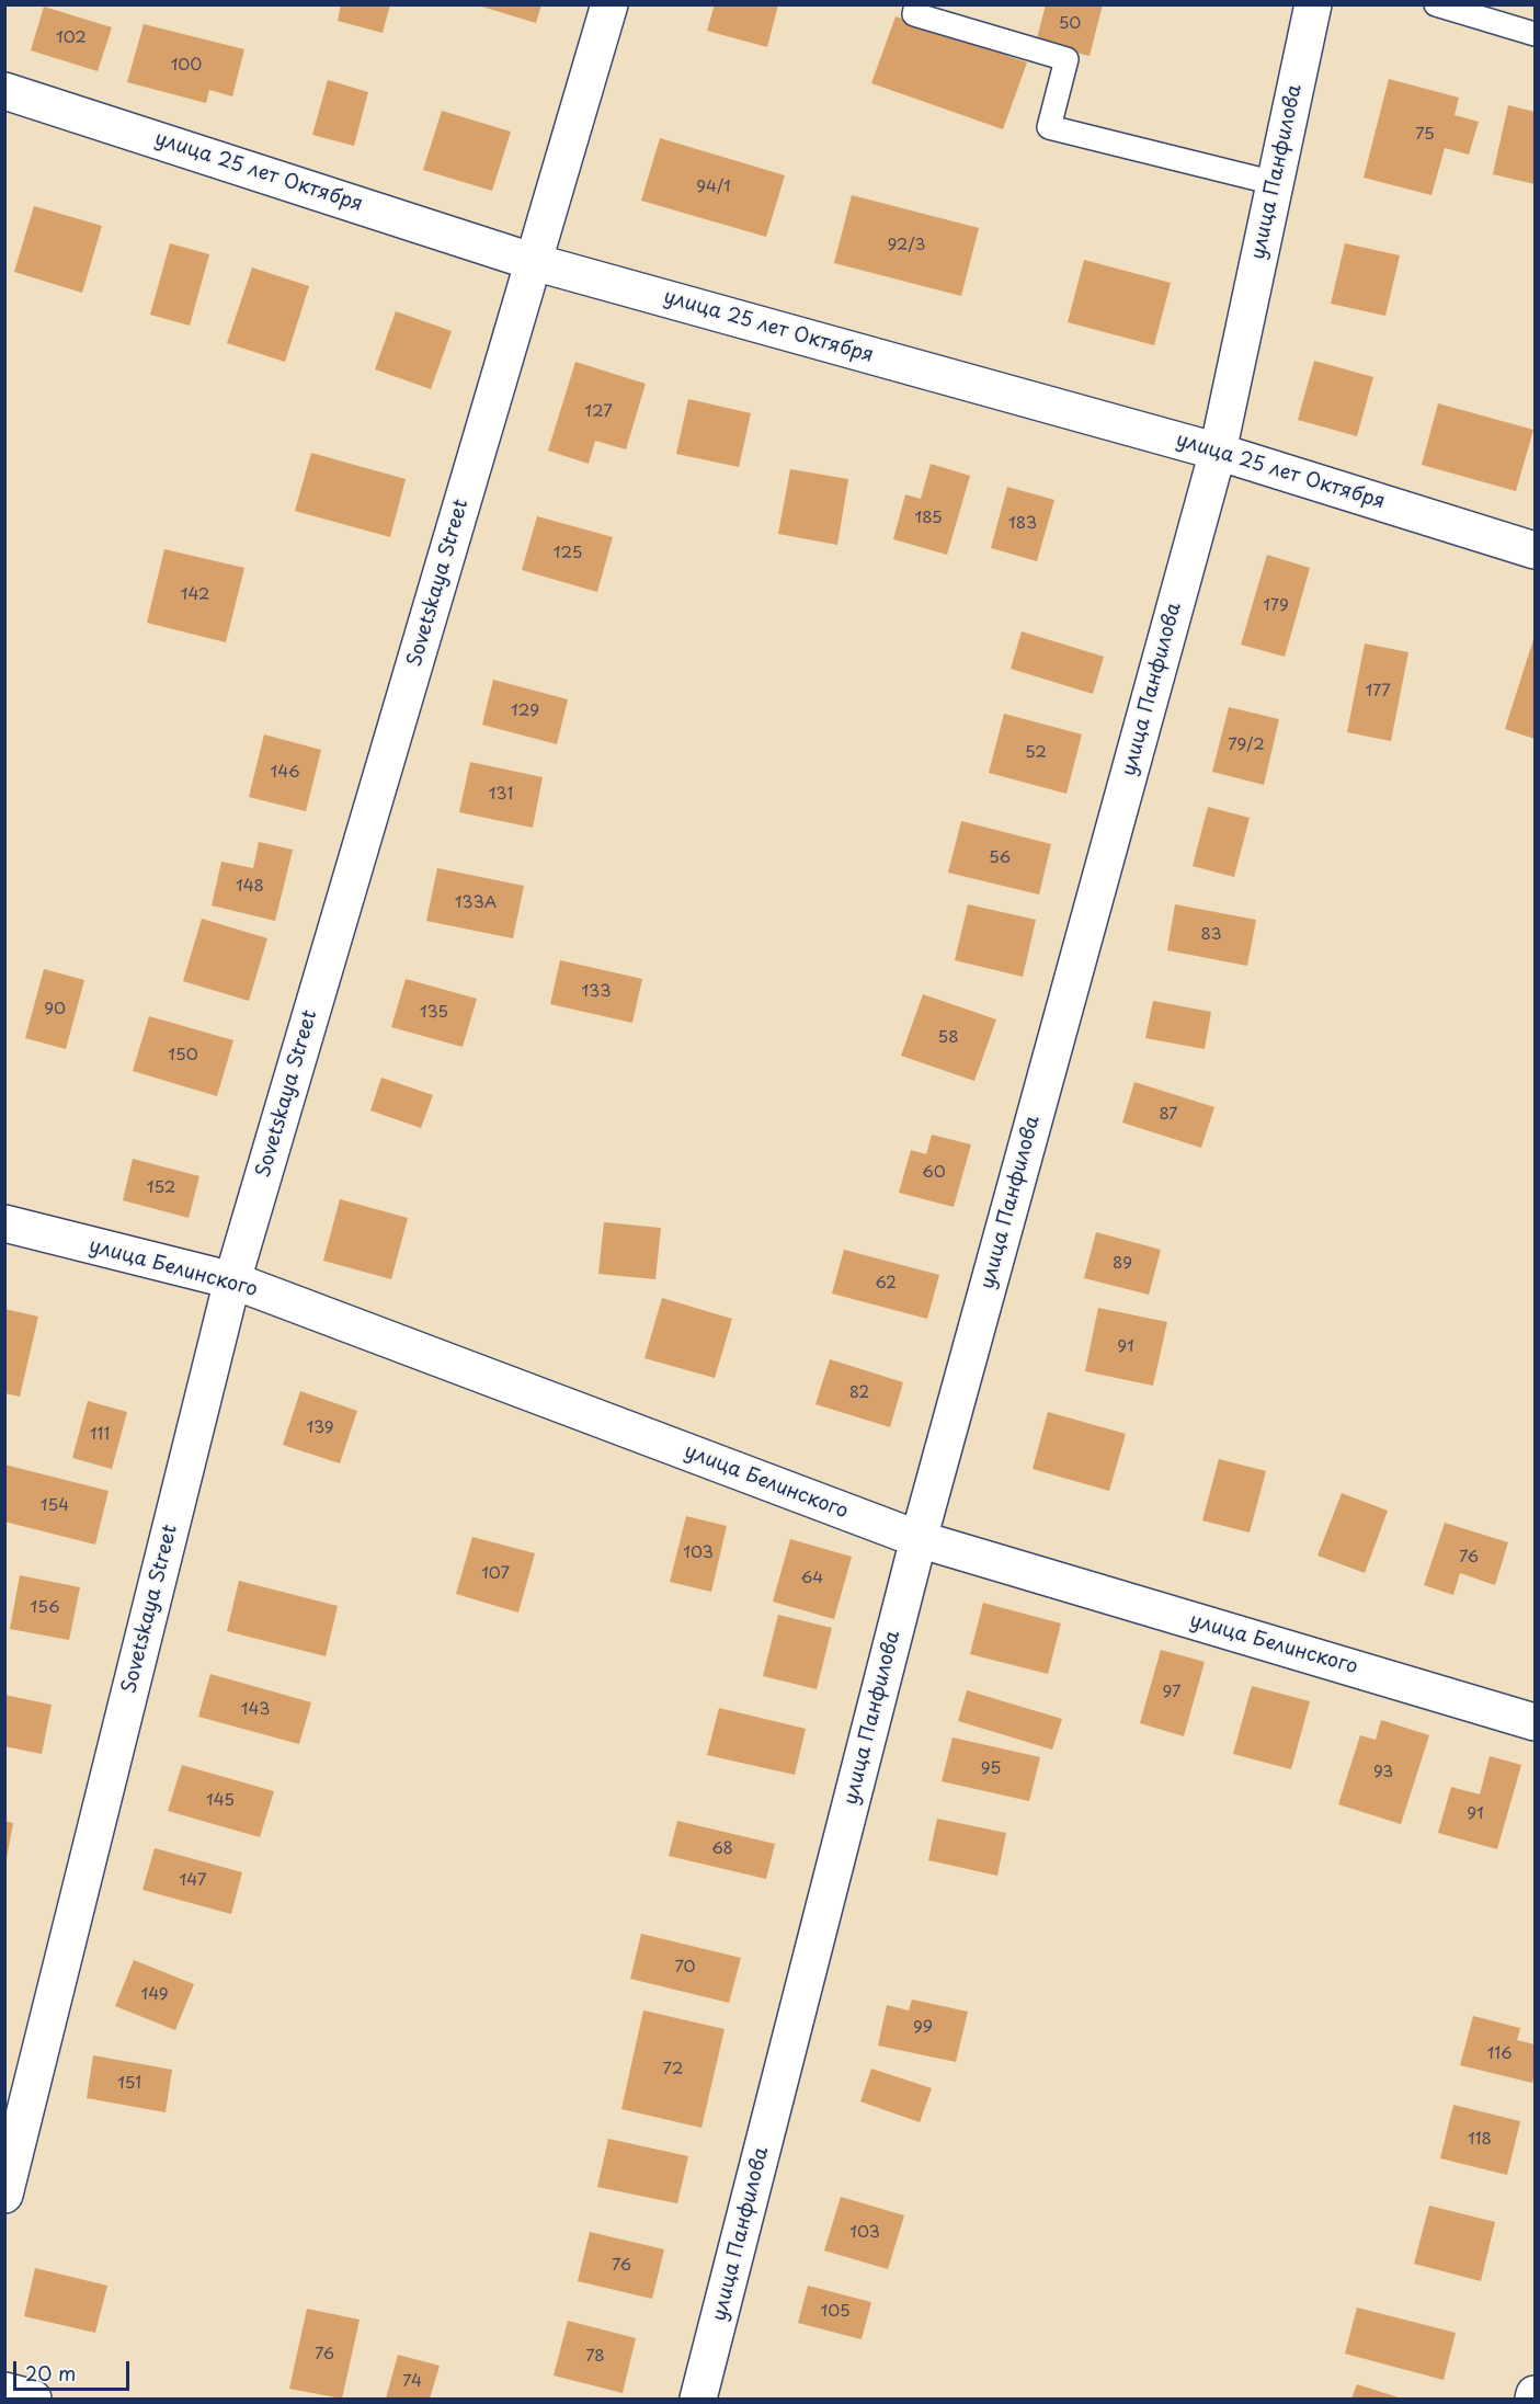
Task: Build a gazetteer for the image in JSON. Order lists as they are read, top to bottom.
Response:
{
  "streets": {
    "street": [
      "улица 25 лет Октября",
      "улица Панфилова",
      "Sovetskaya Street",
      "улица Белинского"
    ]
  },
  "crossings": [
    ["улица 25 лет Октября", "улица Панфилова"],
    ["улица 25 лет Октября", "Sovetskaya Street"],
    ["улица Панфилова", "улица Белинского"],
    ["Sovetskaya Street", "улица Белинского"]
  ],
  "house_numbers": [
    "50",
    "102",
    "100",
    "75",
    "94/1",
    "92/3",
    "127",
    "185",
    "183",
    "125",
    "142",
    "179",
    "177",
    "129",
    "79/2",
    "52",
    "146",
    "131",
    "56",
    "148",
    "133А",
    "83",
    "133",
    "90",
    "135",
    "58",
    "150",
    "87",
    "60",
    "152",
    "89",
    "62",
    "91",
    "82",
    "139",
    "111",
    "154",
    "103",
    "76",
    "107",
    "64",
    "156",
    "97",
    "143",
    "95",
    "93",
    "145",
    "91",
    "68",
    "147",
    "70",
    "149",
    "99",
    "116",
    "72",
    "151",
    "118",
    "103",
    "76",
    "105",
    "76",
    "78",
    "74"
  ],
  "scale_bar": "20 m"
}
